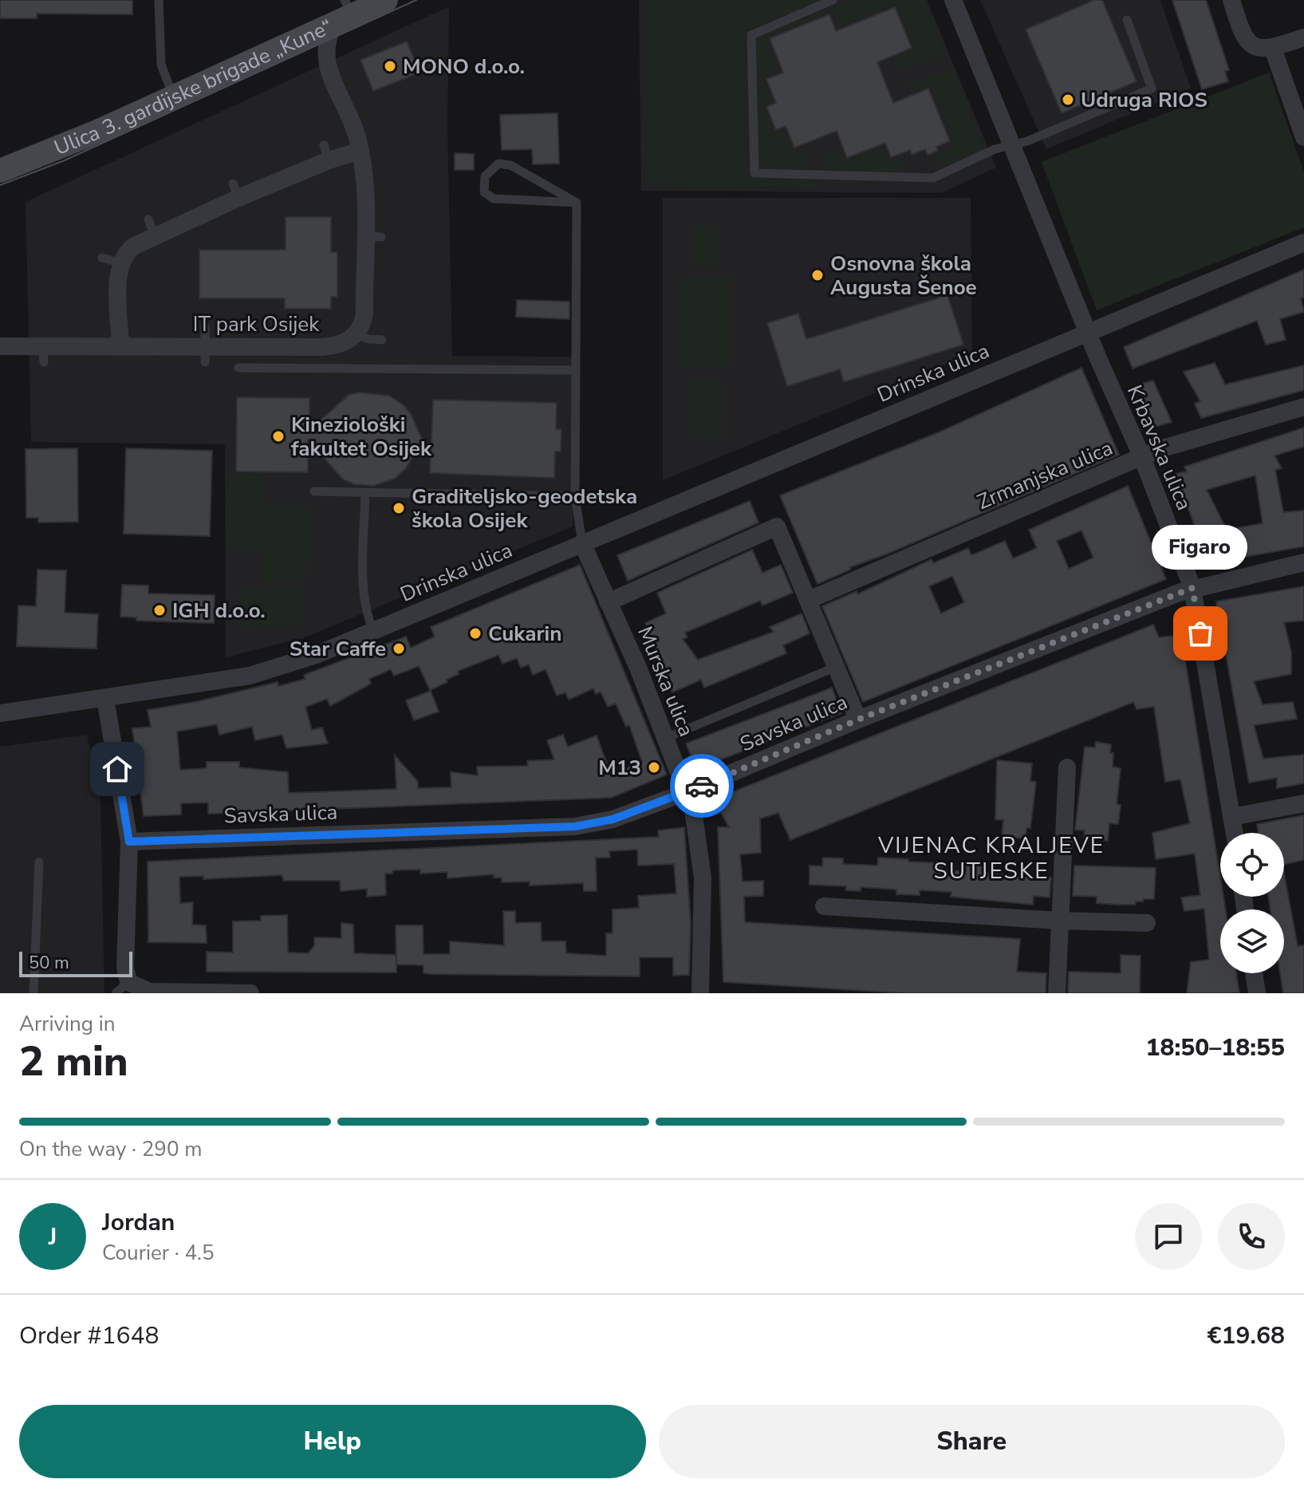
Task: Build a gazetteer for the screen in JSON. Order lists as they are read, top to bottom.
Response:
{
  "streets": {
    "street": [
      "Ulica 3. gardijske brigade „Kune“",
      "IT park Osijek",
      "Drinska ulica",
      "Krbavska ulica",
      "Zrmanjska ulica",
      "Murska ulica",
      "Savska ulica"
    ]
  },
  "crossings": [
    ["Drinska ulica", "Krbavska ulica"],
    ["Drinska ulica", "Murska ulica"],
    ["Krbavska ulica", "Zrmanjska ulica"],
    ["Krbavska ulica", "Savska ulica"],
    ["Murska ulica", "Savska ulica"]
  ],
  "districts": ["VIJENAC KRALJEVE SUTJESKE"],
  "places": [
    "MONO d.o.o.",
    "Udruga RIOS",
    "Osnovna škola Augusta Šenoe",
    "Kineziološki fakultet Osijek",
    "Graditeljsko-geodetska škola Osijek",
    "IGH d.o.o.",
    "Cukarin",
    "Figaro",
    "Star Caffe",
    "M13"
  ],
  "scale_bar": "50 m",
  "page": {
    "bubble": "Figaro",
    "scale": "50 m",
    "heading": ["2 min", "Arriving in", "18:50–18:55"],
    "panel": [
      "Jordan",
      "Courier · 4.5",
      "Order #1648",
      "€19.68"
    ],
    "bar": "On the way · 290 m",
    "round": "J",
    "buttons": ["Help", "Share"]
  }
}
